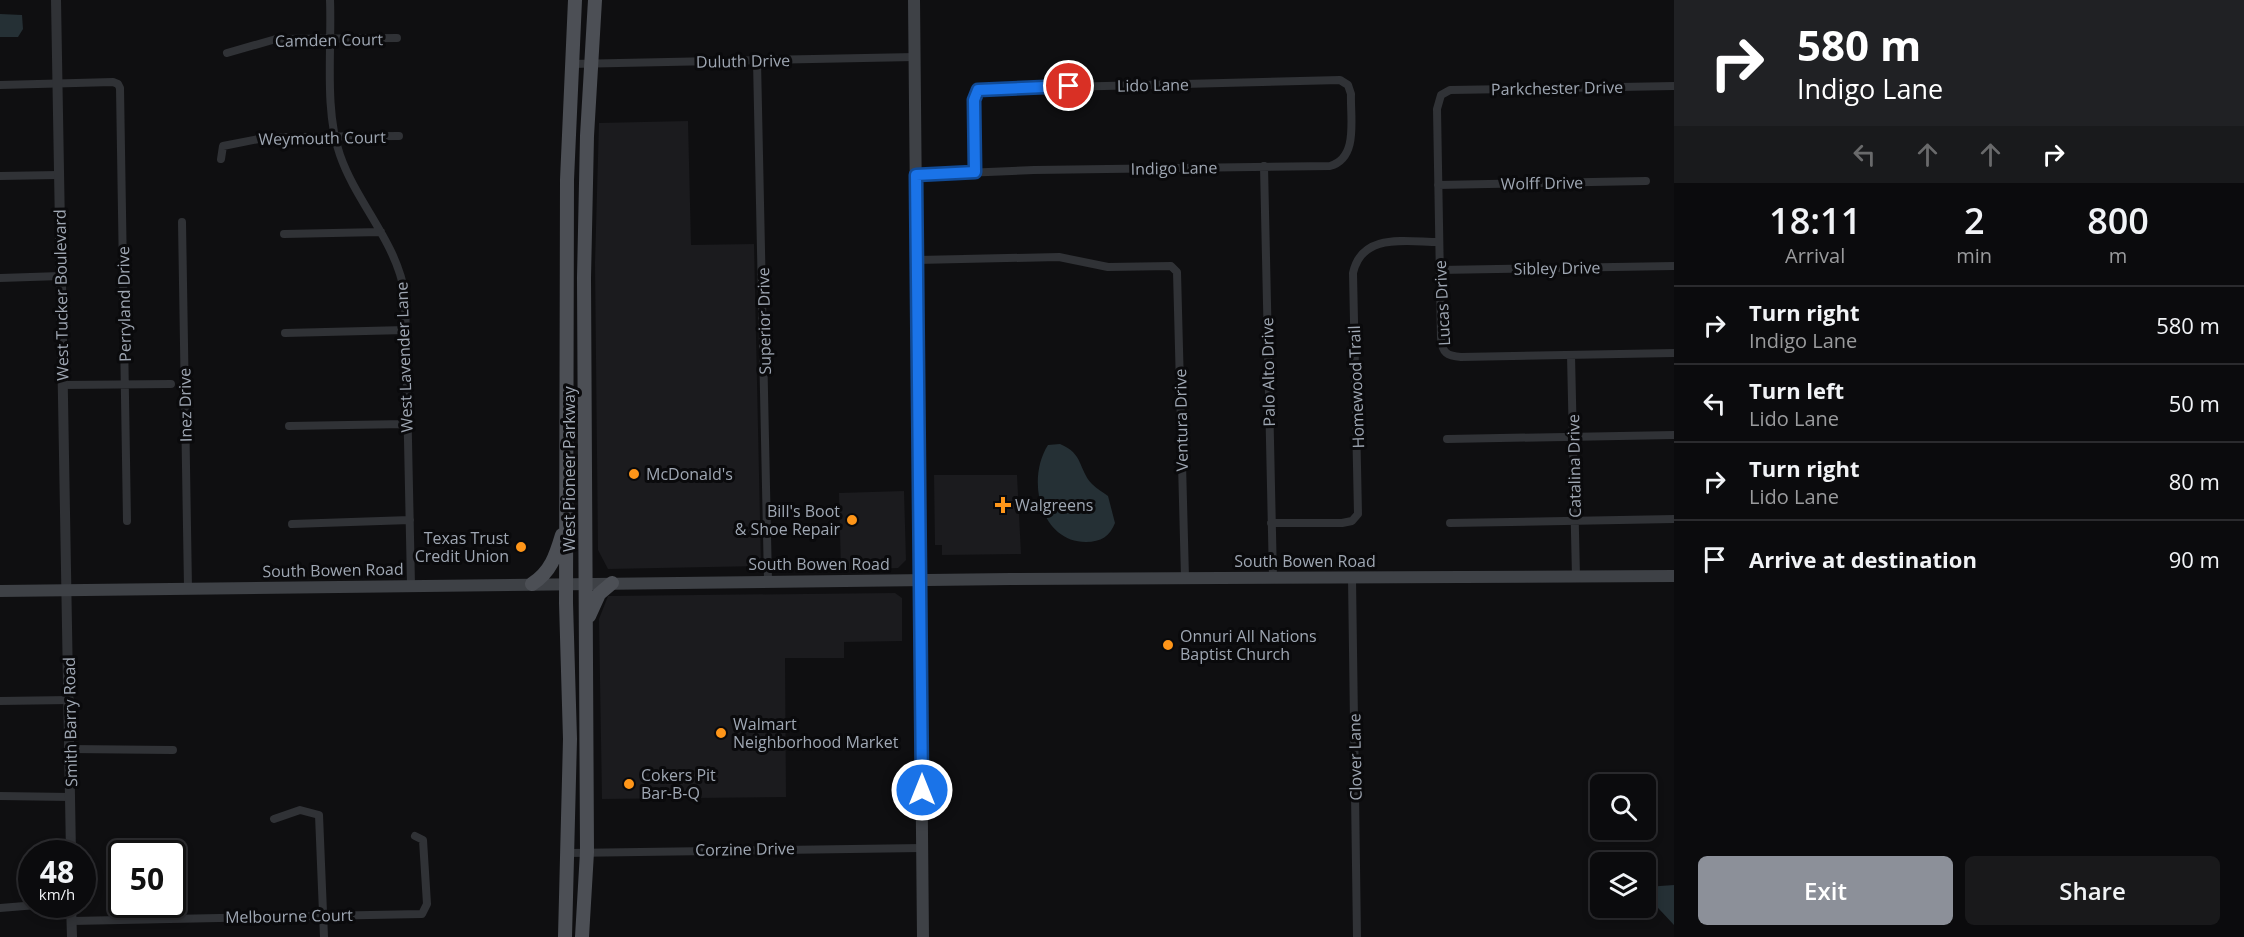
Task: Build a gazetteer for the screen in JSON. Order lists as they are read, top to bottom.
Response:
{
  "streets": {
    "main road": ["West Pioneer Parkway", "South Bowen Road"],
    "street": [
      "Camden Court",
      "Duluth Drive",
      "Lido Lane",
      "Parkchester Drive",
      "Weymouth Court",
      "Indigo Lane",
      "Wolff Drive",
      "Sibley Drive",
      "West Tucker Boulevard",
      "Lucas Drive",
      "Perryland Drive",
      "Superior Drive",
      "West Lavender Lane",
      "Palo Alto Drive",
      "Homewood Trail",
      "Inez Drive",
      "Ventura Drive",
      "Catalina Drive",
      "Smith Barry Road",
      "Clover Lane",
      "Corzine Drive",
      "Melbourne Court"
    ]
  },
  "crossings": [
    ["Camden Court", "West Lavender Lane"],
    ["Duluth Drive", "Superior Drive"],
    ["Duluth Drive", "West Pioneer Parkway"],
    ["Lido Lane", "Indigo Lane"],
    ["Parkchester Drive", "Lucas Drive"],
    ["Weymouth Court", "West Lavender Lane"],
    ["Indigo Lane", "Palo Alto Drive"],
    ["Wolff Drive", "Lucas Drive"],
    ["Sibley Drive", "Lucas Drive"],
    ["West Tucker Boulevard", "Perryland Drive"],
    ["West Tucker Boulevard", "South Bowen Road"],
    ["West Tucker Boulevard", "Smith Barry Road"],
    ["Lucas Drive", "Homewood Trail"],
    ["Lucas Drive", "Catalina Drive"],
    ["Superior Drive", "South Bowen Road"],
    ["West Lavender Lane", "South Bowen Road"],
    ["Palo Alto Drive", "Homewood Trail"],
    ["Palo Alto Drive", "South Bowen Road"],
    ["Inez Drive", "South Bowen Road"],
    ["Ventura Drive", "South Bowen Road"],
    ["Catalina Drive", "South Bowen Road"],
    ["West Pioneer Parkway", "South Bowen Road"],
    ["West Pioneer Parkway", "Corzine Drive"],
    ["South Bowen Road", "Smith Barry Road"],
    ["South Bowen Road", "Clover Lane"]
  ],
  "places": {
    "other": [
      "McDonald's",
      "Bill's Boot & Shoe Repair",
      "Texas Trust Credit Union",
      "Onnuri All Nations Baptist Church",
      "Walmart Neighborhood Market",
      "Cokers Pit Bar-B-Q"
    ],
    "health": ["Walgreens"]
  },
  "page": {
    "turn": ["580 m", "Indigo Lane"],
    "eta": [
      "18:11",
      "Arrival",
      "2",
      "min",
      "800",
      "m"
    ],
    "list": [
      {
        "name": "Turn right",
        "note": "Indigo Lane",
        "value": "580 m"
      },
      {
        "name": "Turn left",
        "note": "Lido Lane",
        "value": "50 m"
      },
      {
        "name": "Turn right",
        "note": "Lido Lane",
        "value": "80 m"
      },
      {
        "name": "Arrive at destination",
        "value": "90 m"
      }
    ],
    "speed": "48 km/h",
    "limit": "50",
    "buttons": ["Exit", "Share"]
  }
}
